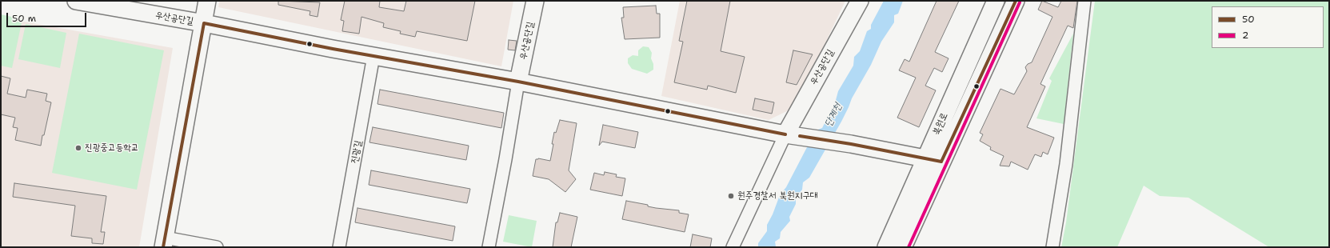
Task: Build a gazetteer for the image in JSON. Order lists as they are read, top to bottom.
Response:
{
  "streets": {
    "street": ["우산공단길", "북원로", "진광길"]
  },
  "crossings": [
    ["우산공단길", "진광길"]
  ],
  "water": ["단계천"],
  "places": ["진광중고등학교", "원주경찰서 북원지구대"],
  "lines": ["transit line 50", "transit line 2"],
  "legend": ["50", "2"],
  "scale_bar": "50 m"
}
